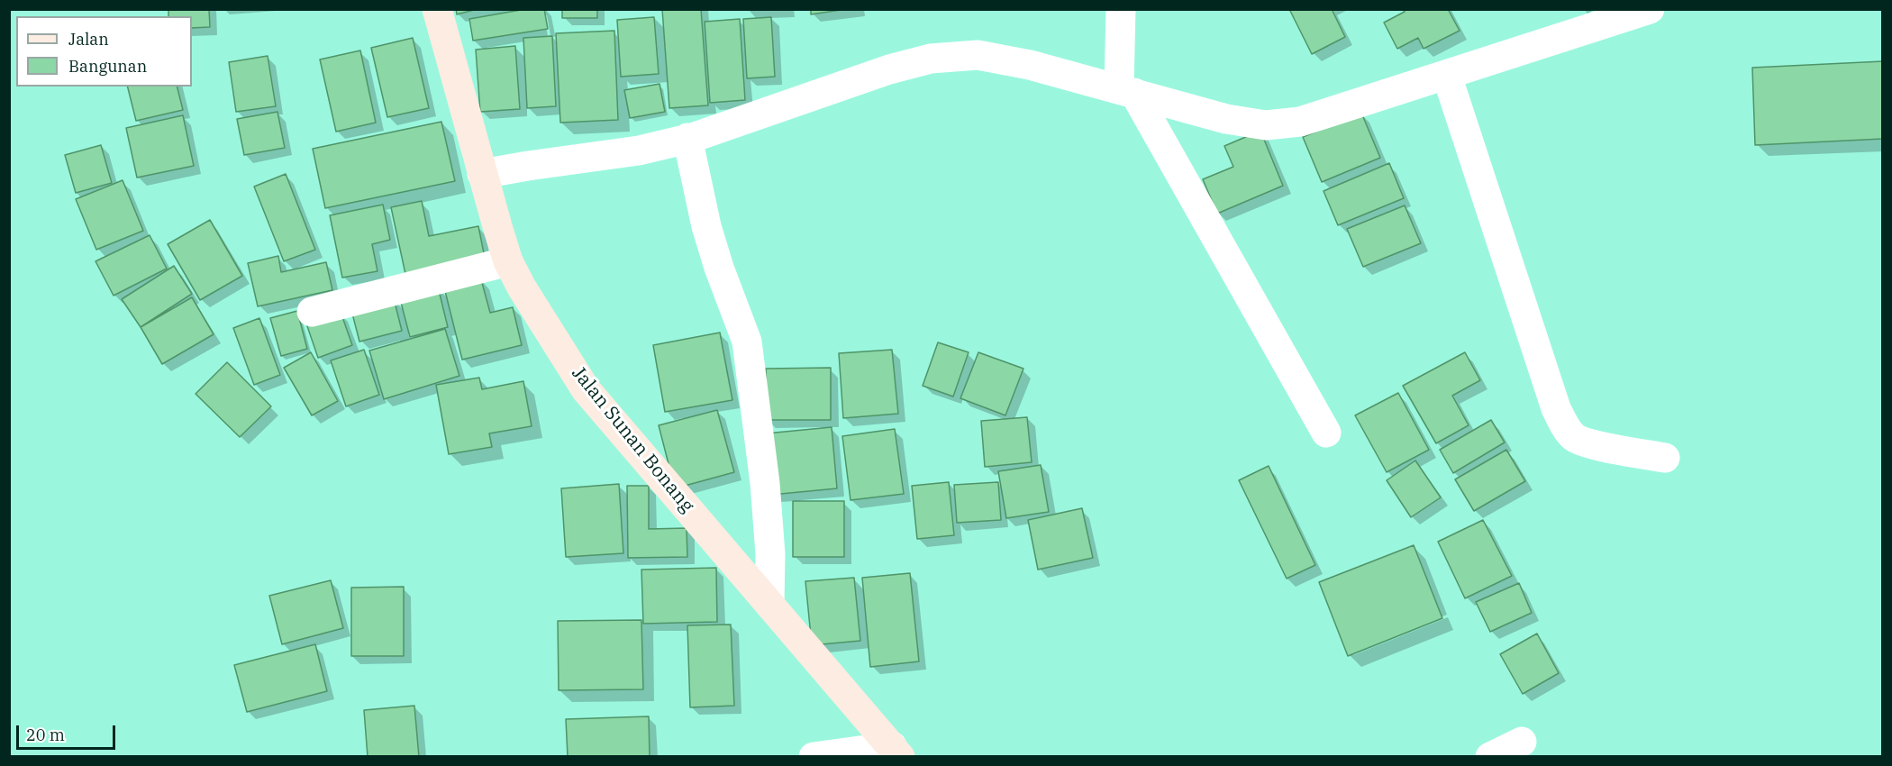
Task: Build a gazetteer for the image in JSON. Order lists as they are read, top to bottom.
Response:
{
  "streets": {
    "street": ["Jalan Sunan Bonang"]
  },
  "legend": ["Jalan", "Bangunan"],
  "scale_bar": "20 m"
}
